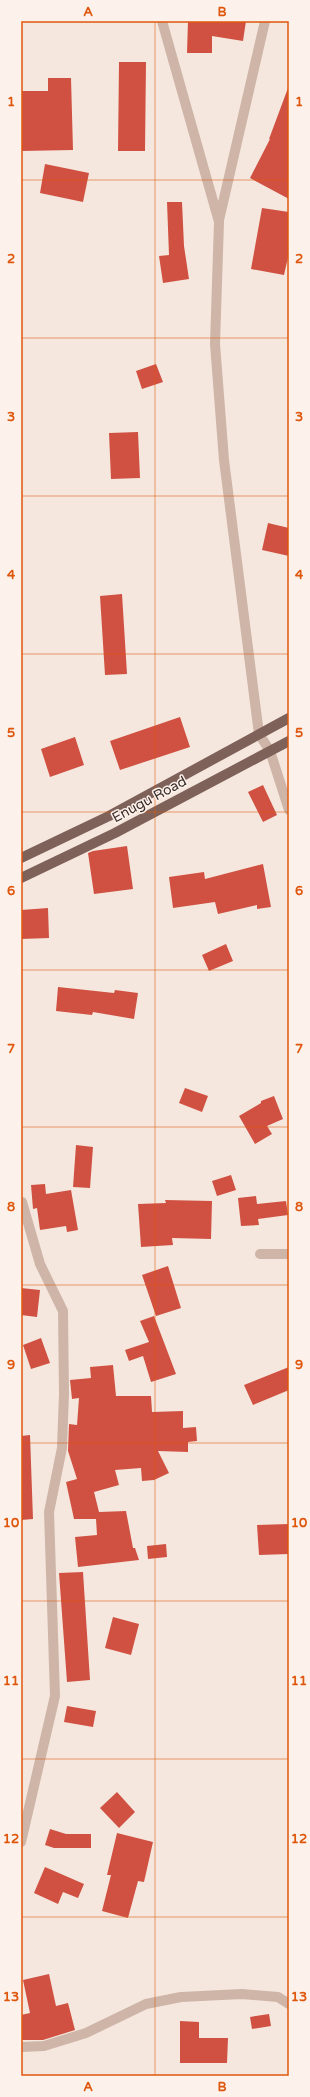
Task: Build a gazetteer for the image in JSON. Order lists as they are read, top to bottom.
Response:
{
  "streets": {
    "main road": ["Enugu Road"]
  },
  "grid": {
    "columns": ["A", "B"],
    "rows": [
      "1",
      "2",
      "3",
      "4",
      "5",
      "6",
      "7",
      "8",
      "9",
      "10",
      "11",
      "12",
      "13"
    ]
  }
}
